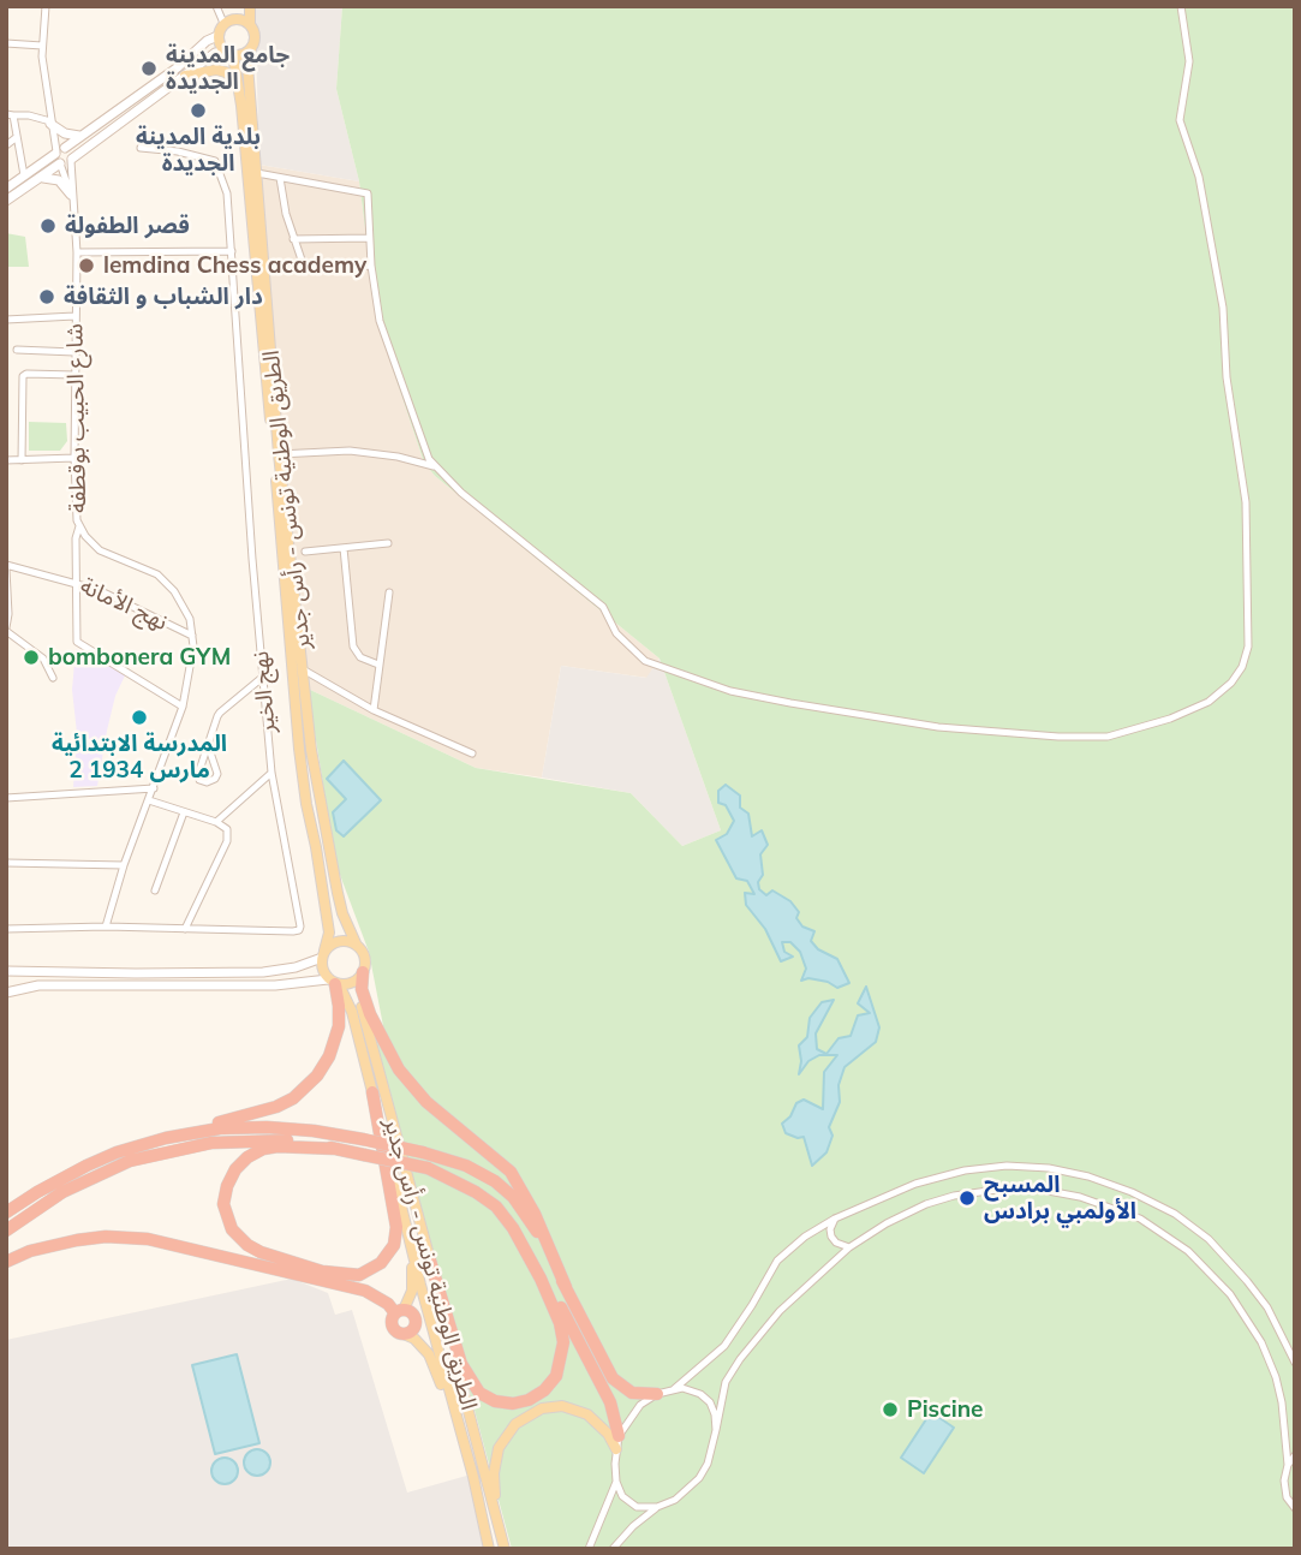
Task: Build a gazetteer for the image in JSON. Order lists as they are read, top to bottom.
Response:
{
  "streets": {
    "main road": ["الطريق الوطنية تونس - رأس جدير"],
    "street": ["شارع الحبيب بوقطفة", "نهج الأمانة", "نهج الخير"]
  },
  "crossings": [
    ["شارع الحبيب بوقطفة", "نهج الأمانة"],
    ["شارع الحبيب بوقطفة", "نهج الخير"]
  ],
  "places": [
    "جامع المدينة الجديدة",
    "بلدية المدينة الجديدة",
    "قصر الطفولة",
    "lemdina Chess academy",
    "دار الشباب و الثقافة",
    "bombonera GYM",
    "المدرسة الابتدائية 2 مارس 1934",
    "المسبح الأولمبي برادس",
    "Piscine"
  ]
}
